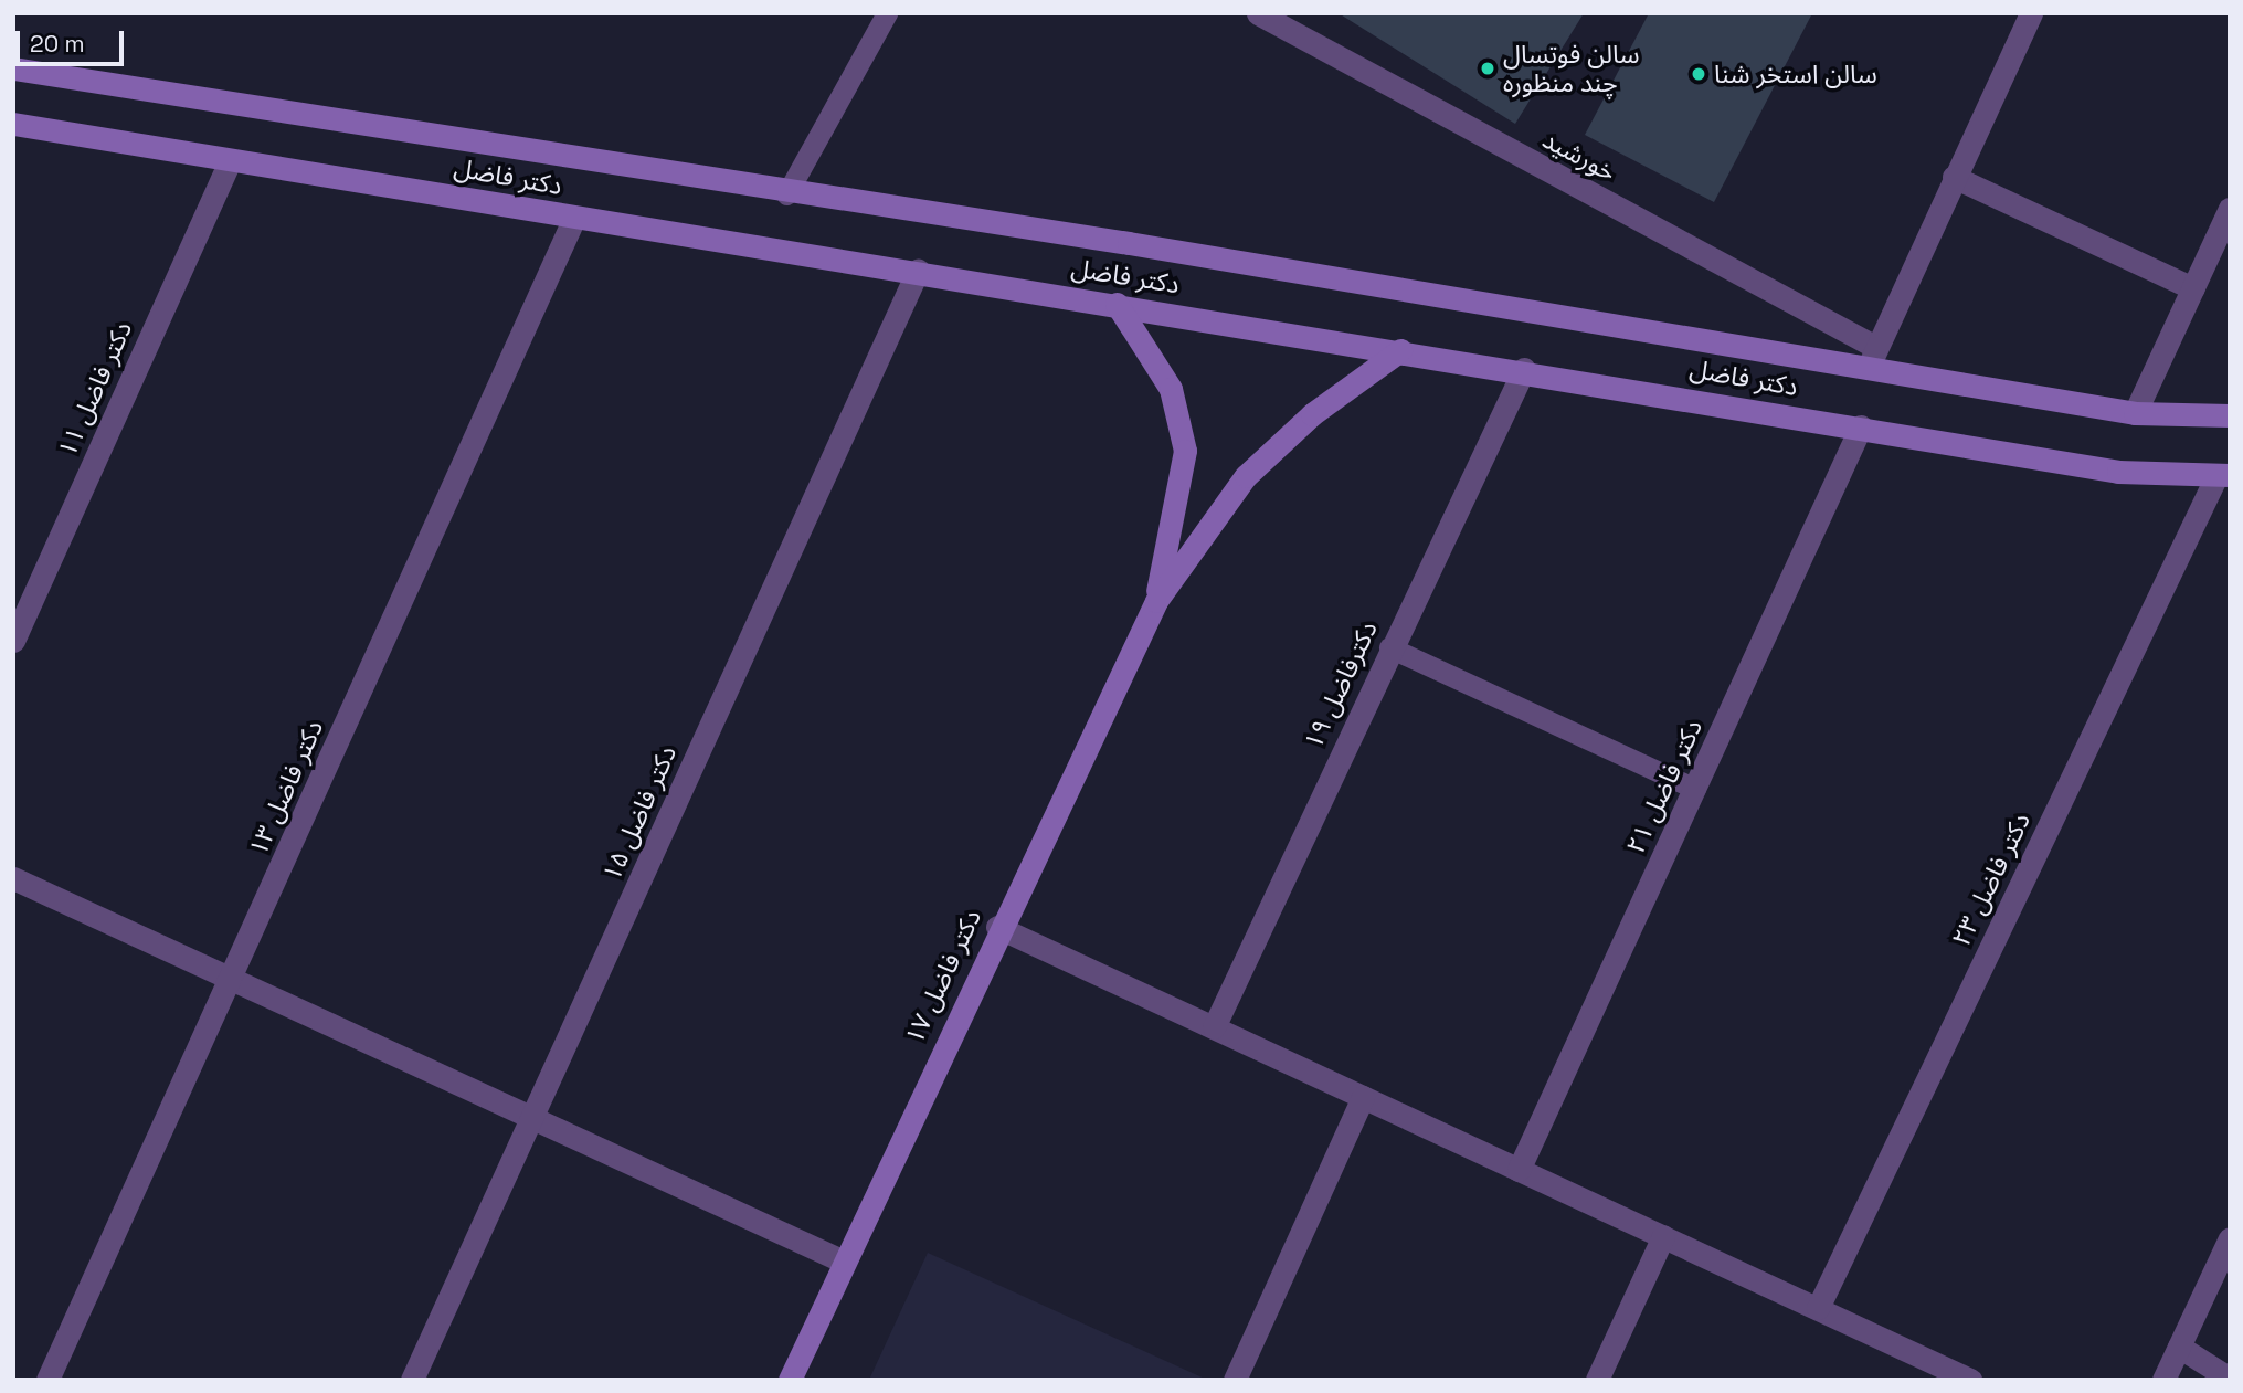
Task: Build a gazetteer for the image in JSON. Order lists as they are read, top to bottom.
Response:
{
  "streets": {
    "main road": ["دکتر فاضل", "دکتر فاضل ۱۷"],
    "street": [
      "خورشید",
      "دکتر فاضل ۱۱",
      "دکترفاضل ۱۹",
      "دکتر فاضل ۲۱",
      "دکتر فاضل ۱۳",
      "دکتر فاضل ۱۵",
      "دکتر فاضل ۲۳"
    ]
  },
  "crossings": [
    ["خورشید", "دکتر فاضل"],
    ["دکتر فاضل", "دکتر فاضل ۱۱"],
    ["دکتر فاضل", "دکترفاضل ۱۹"],
    ["دکتر فاضل", "دکتر فاضل ۲۱"],
    ["دکتر فاضل", "دکتر فاضل ۱۳"],
    ["دکتر فاضل", "دکتر فاضل ۱۵"],
    ["دکتر فاضل", "دکتر فاضل ۲۳"]
  ],
  "places": ["سالن فوتسال چند منظوره", "سالن استخر شنا"],
  "scale_bar": "20 m"
}
